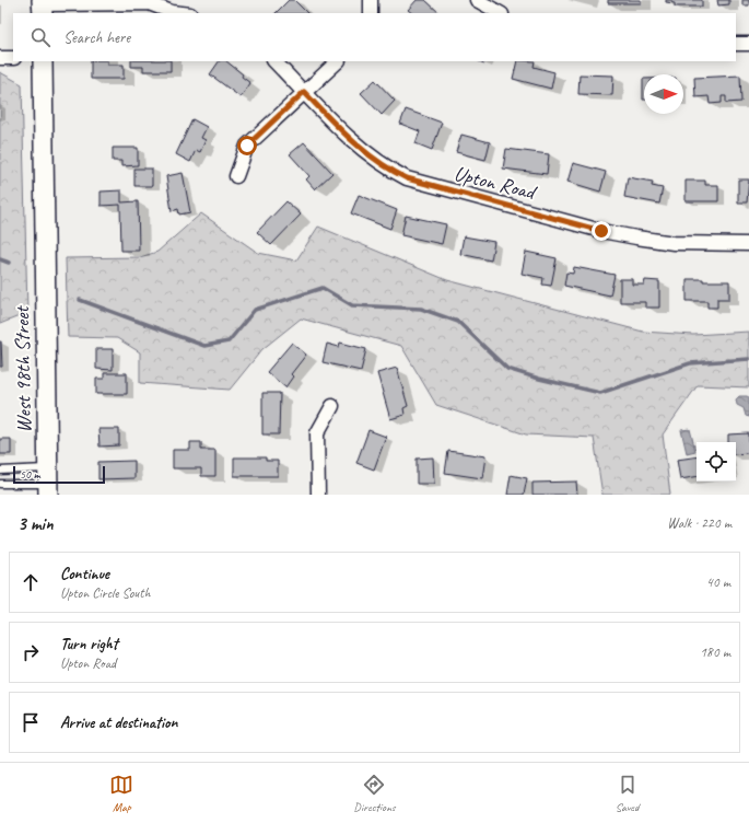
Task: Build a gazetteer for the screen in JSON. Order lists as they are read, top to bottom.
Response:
{
  "streets": {
    "street": ["Upton Road", "West 98th Street"]
  },
  "scale_bar": "50 m",
  "north": "right",
  "page": {
    "search": "Search here",
    "scale": "50 m",
    "heading": ["3 min", "Walk · 220 m"],
    "list": [
      ["Continue", "Upton Circle South", "40 m"],
      ["Turn right", "Upton Road", "180 m"],
      "Arrive at destination"
    ],
    "nav": ["Map", "Directions", "Saved"]
  }
}
